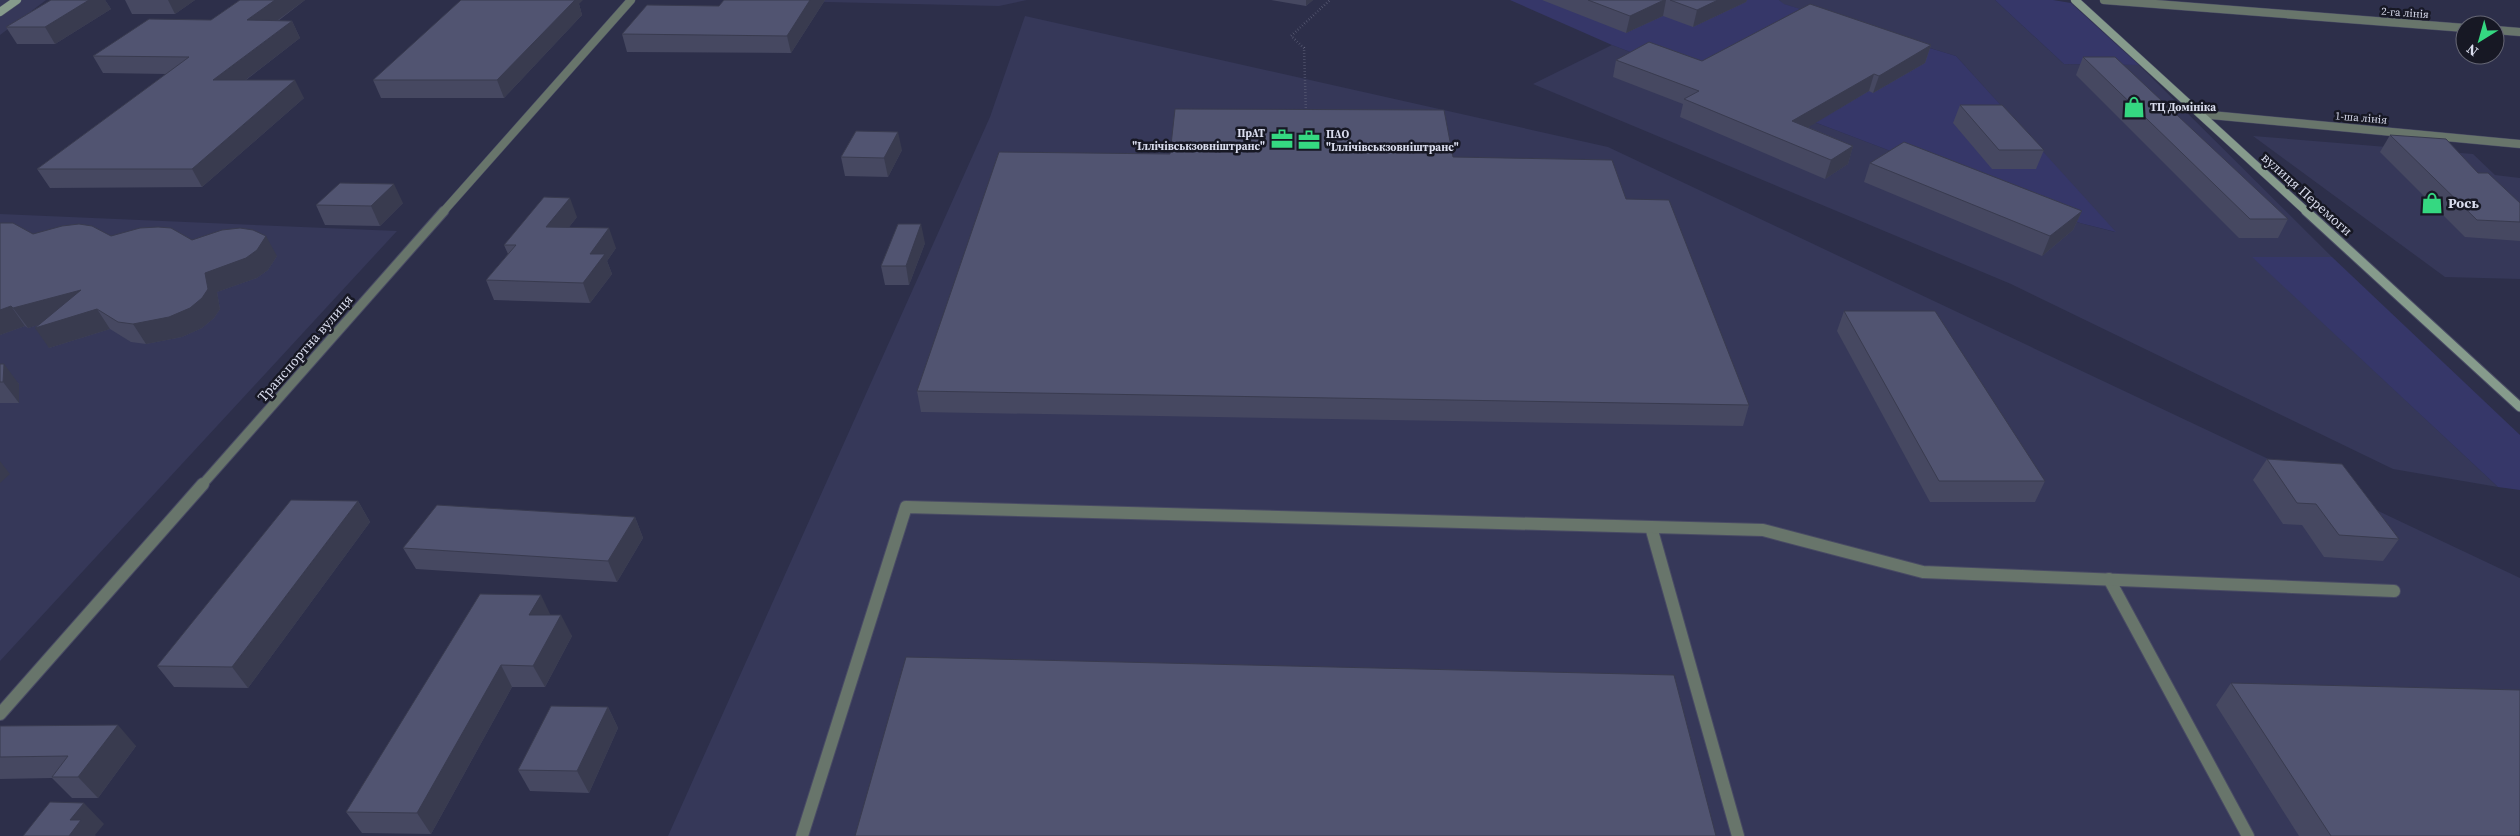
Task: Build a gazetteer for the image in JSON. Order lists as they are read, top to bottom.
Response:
{
  "streets": {
    "main road": ["вулиця Перемоги"],
    "street": ["2-га лінія", "1-ша лінія", "Транспортна вулиця"]
  },
  "crossings": [
    ["1-ша лінія", "вулиця Перемоги"]
  ],
  "places": {
    "shop": ["ТЦ Домініка", "Рось"],
    "office": ["ПрАТ \"Іллічівськзовніштранс\"", "ПАО \"Іллічівськзовніштранс\""]
  },
  "north": "bottom left"
}
